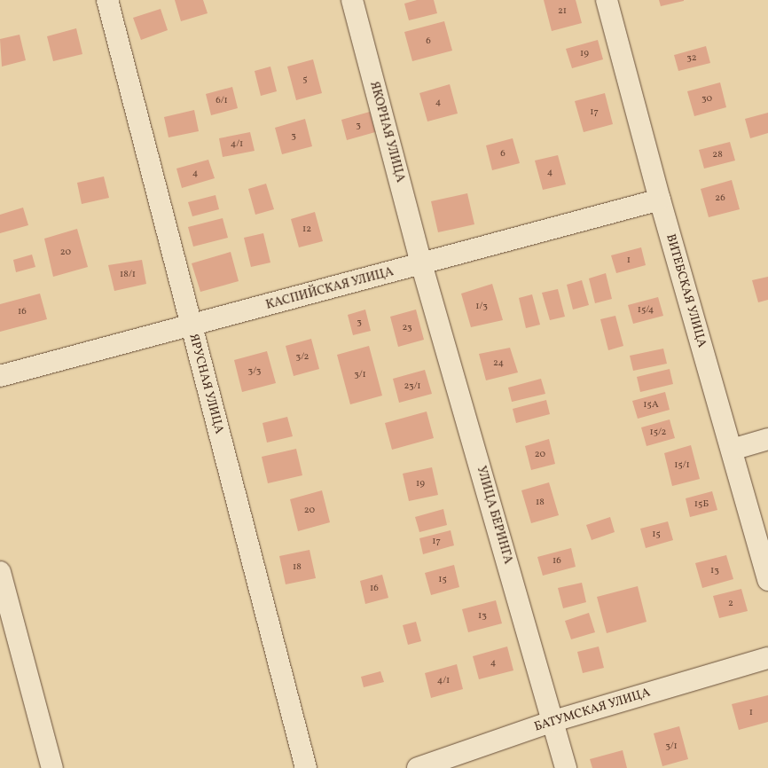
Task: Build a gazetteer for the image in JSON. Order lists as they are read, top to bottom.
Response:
{
  "streets": {
    "street": [
      "ЯКОРНАЯ УЛИЦА",
      "КАСПИЙСКАЯ УЛИЦА",
      "ВИТЕБСКАЯ УЛИЦА",
      "ЯРУСНАЯ УЛИЦА",
      "УЛИЦА БЕРИНГА",
      "БАТУМСКАЯ УЛИЦА"
    ]
  },
  "crossings": [
    ["ЯКОРНАЯ УЛИЦА", "КАСПИЙСКАЯ УЛИЦА"],
    ["ЯКОРНАЯ УЛИЦА", "УЛИЦА БЕРИНГА"],
    ["КАСПИЙСКАЯ УЛИЦА", "ВИТЕБСКАЯ УЛИЦА"],
    ["КАСПИЙСКАЯ УЛИЦА", "ЯРУСНАЯ УЛИЦА"],
    ["КАСПИЙСКАЯ УЛИЦА", "УЛИЦА БЕРИНГА"],
    ["УЛИЦА БЕРИНГА", "БАТУМСКАЯ УЛИЦА"]
  ],
  "house_numbers": [
    "21",
    "6",
    "19",
    "32",
    "5",
    "30",
    "6/1",
    "4",
    "17",
    "3",
    "3",
    "4/1",
    "6",
    "28",
    "4",
    "4",
    "26",
    "12",
    "20",
    "1",
    "18/1",
    "1/3",
    "15/4",
    "16",
    "3",
    "23",
    "3/2",
    "24",
    "3/3",
    "3/1",
    "23/1",
    "15А",
    "15/2",
    "20",
    "15/1",
    "19",
    "18",
    "15Б",
    "20",
    "15",
    "17",
    "16",
    "18",
    "13",
    "15",
    "16",
    "2",
    "13",
    "4",
    "4/1",
    "1",
    "3/1"
  ]
}
